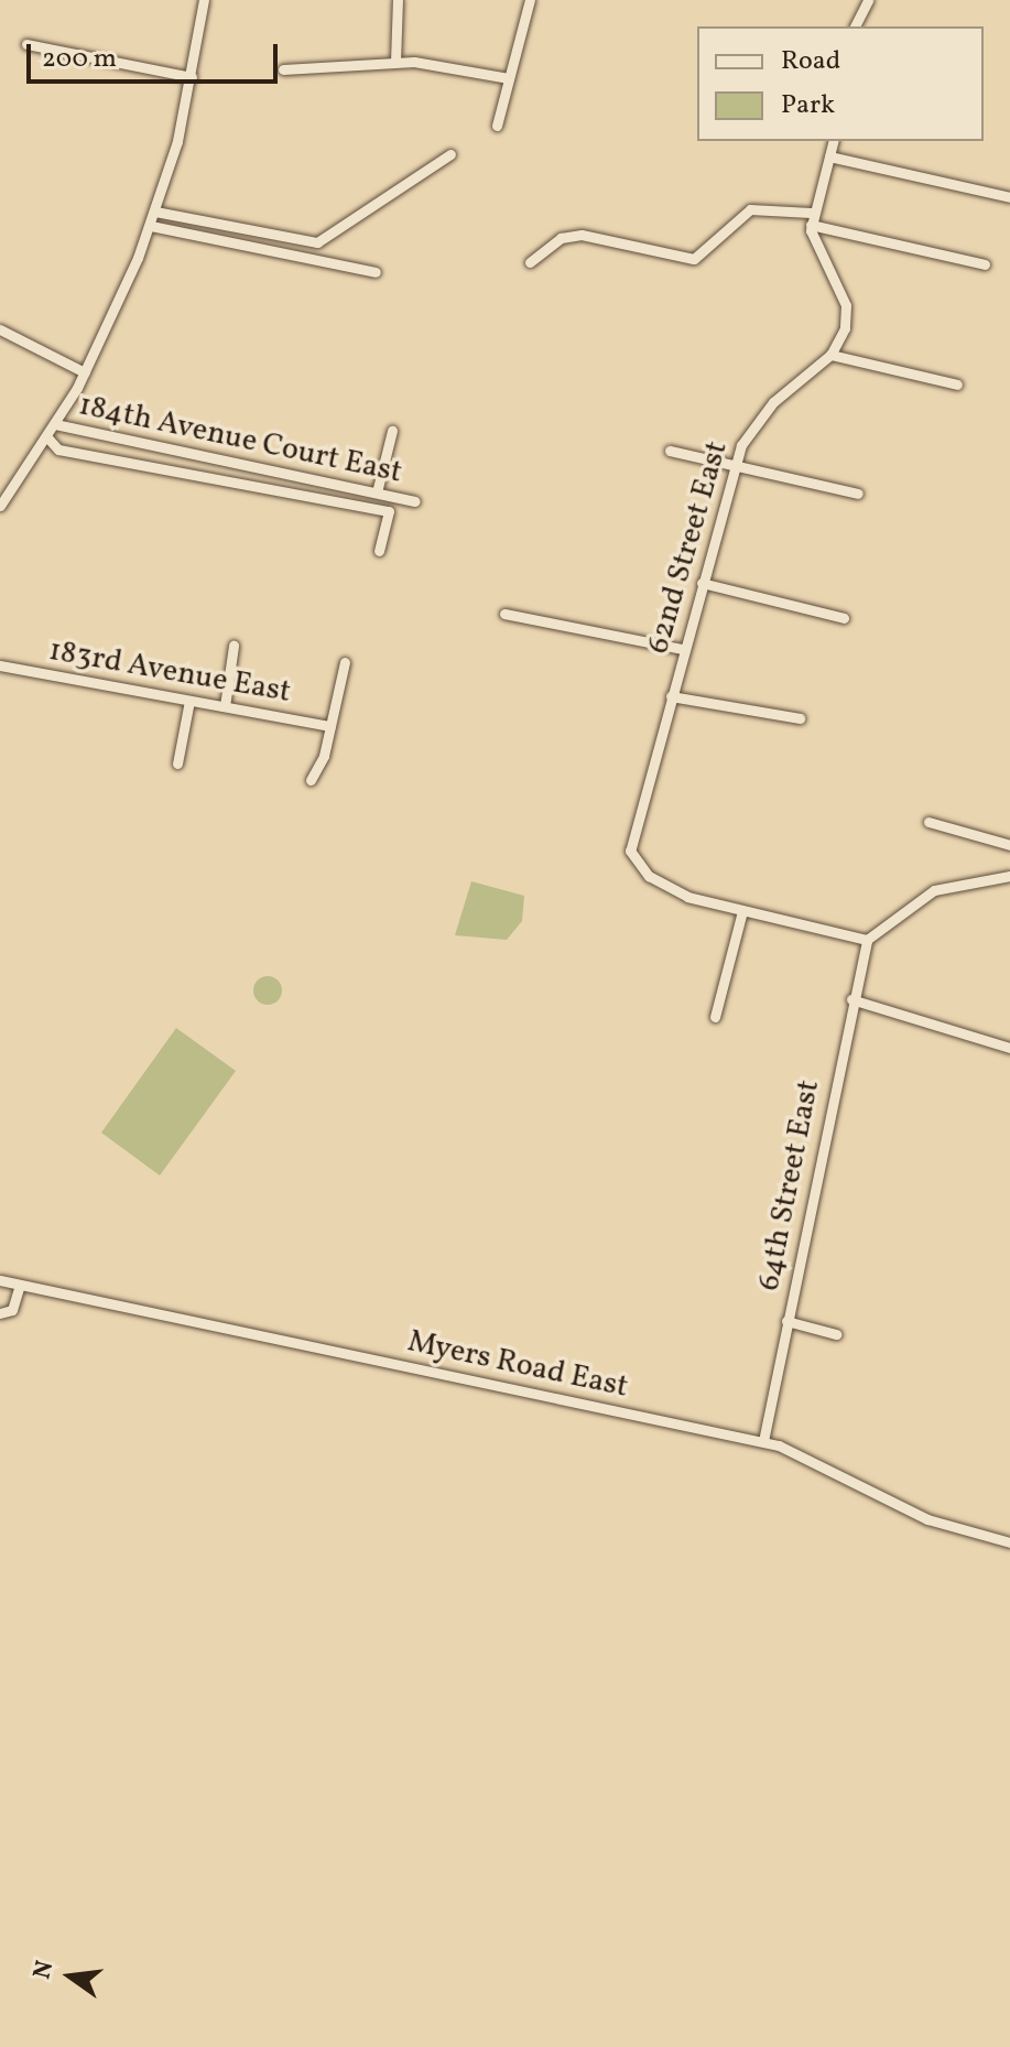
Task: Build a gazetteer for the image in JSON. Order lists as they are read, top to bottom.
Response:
{
  "streets": {
    "street": [
      "184th Avenue Court East",
      "62nd Street East",
      "183rd Avenue East",
      "64th Street East",
      "Myers Road East"
    ]
  },
  "crossings": [
    ["64th Street East", "Myers Road East"]
  ],
  "legend": ["Road", "Park"],
  "scale_bar": "200 m",
  "north": "left"
}
